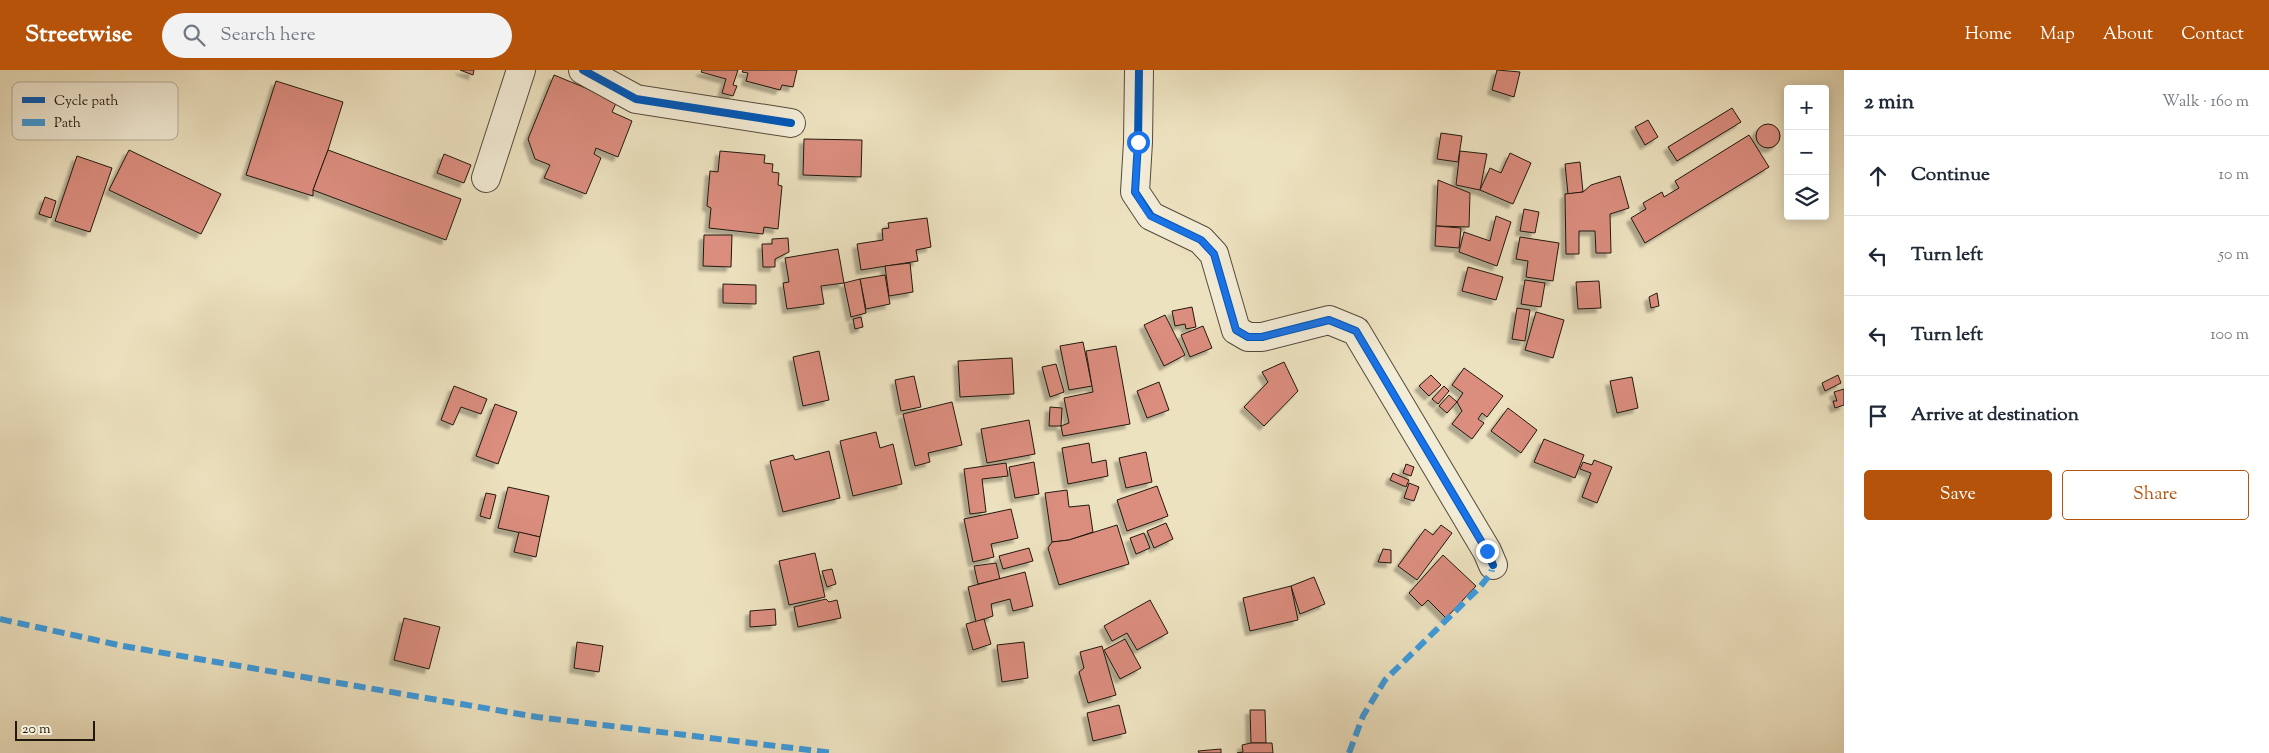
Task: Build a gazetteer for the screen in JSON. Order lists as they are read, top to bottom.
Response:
{
  "legend": ["Cycle path", "Path"],
  "scale_bar": "20 m",
  "page": {
    "header": "Streetwise",
    "search": "Search here",
    "nav": [
      "Home",
      "Map",
      "About",
      "Contact"
    ],
    "heading": ["2 min", "Walk · 160 m"],
    "map_buttons": ["+", "−"],
    "list": [
      ["Continue", "10 m"],
      ["Turn left", "50 m"],
      ["Turn left", "100 m"],
      "Arrive at destination"
    ],
    "buttons": ["Save", "Share"],
    "scale": "20 m"
  }
}
